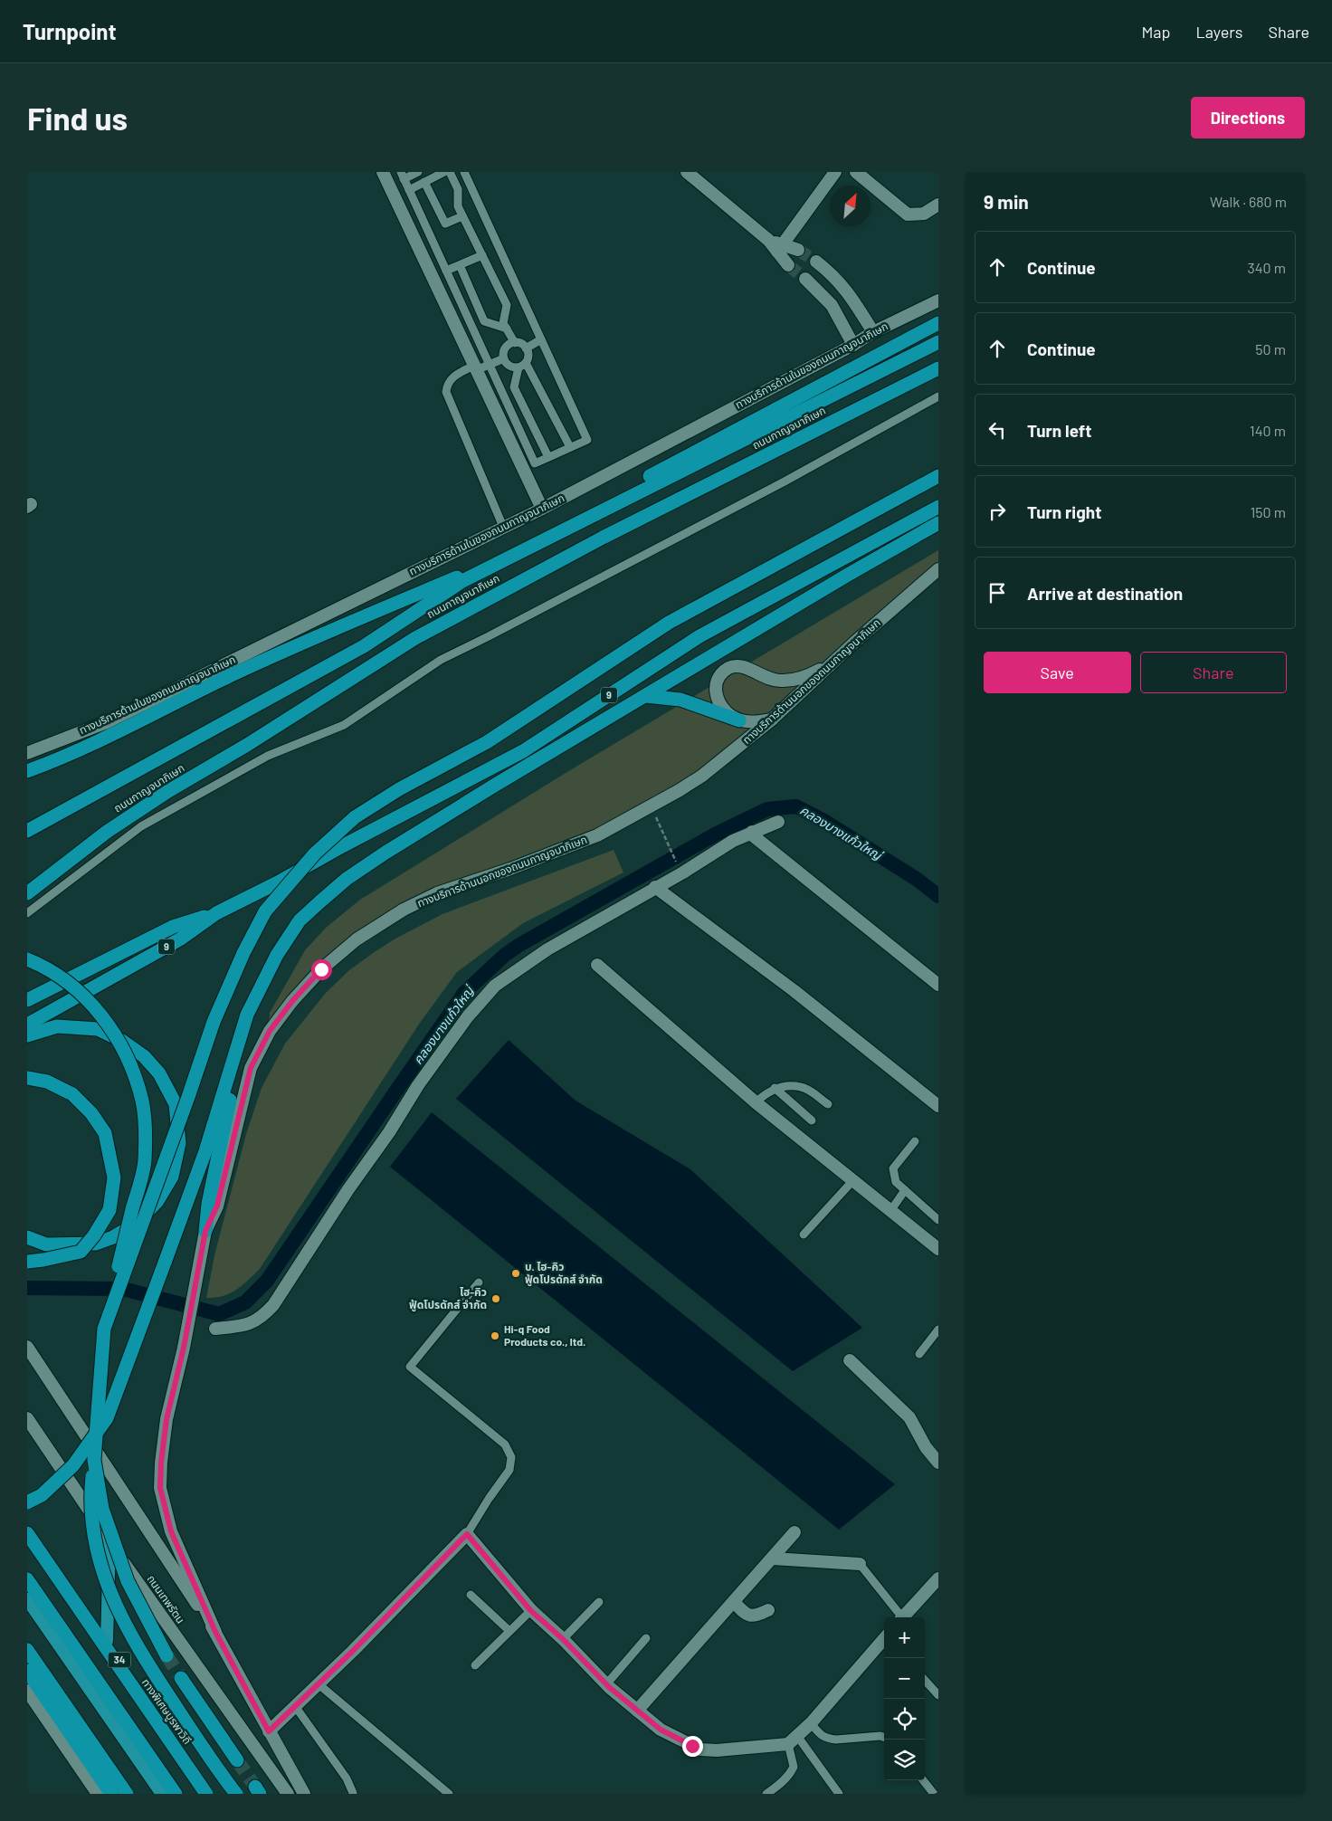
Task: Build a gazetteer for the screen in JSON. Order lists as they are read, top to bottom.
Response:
{
  "streets": {
    "highway": [
      "ถนนกาญจนาภิเษก",
      "9",
      "34",
      "ทางพิเศษบูรพาวิถี"
    ],
    "street": ["ทางบริการด้านในของถนนกาญจนาภิเษก", "ทางบริการด้านนอกของถนนกาญจนาภิเษก", "ถนนเทพรัตน"]
  },
  "water": ["คลองบางแก้วใหญ่"],
  "places": ["บ. ไฮ-คิว ฟู้ดโปรดักส์ จำกัด", "ไฮ-คิว ฟู้ดโปรดักส์ จำกัด", "Hi-q Food Products co., ltd."],
  "north": "top right",
  "page": {
    "header": "Turnpoint",
    "nav": ["Map", "Layers", "Share"],
    "buttons": [
      "Directions",
      ["Save", "Share"]
    ],
    "title": "Find us",
    "heading": ["9 min", "Walk · 680 m"],
    "list": [
      ["Continue", "340 m"],
      ["Continue", "50 m"],
      ["Turn left", "140 m"],
      ["Turn right", "150 m"],
      "Arrive at destination"
    ],
    "map_buttons": ["+", "−"]
  }
}
